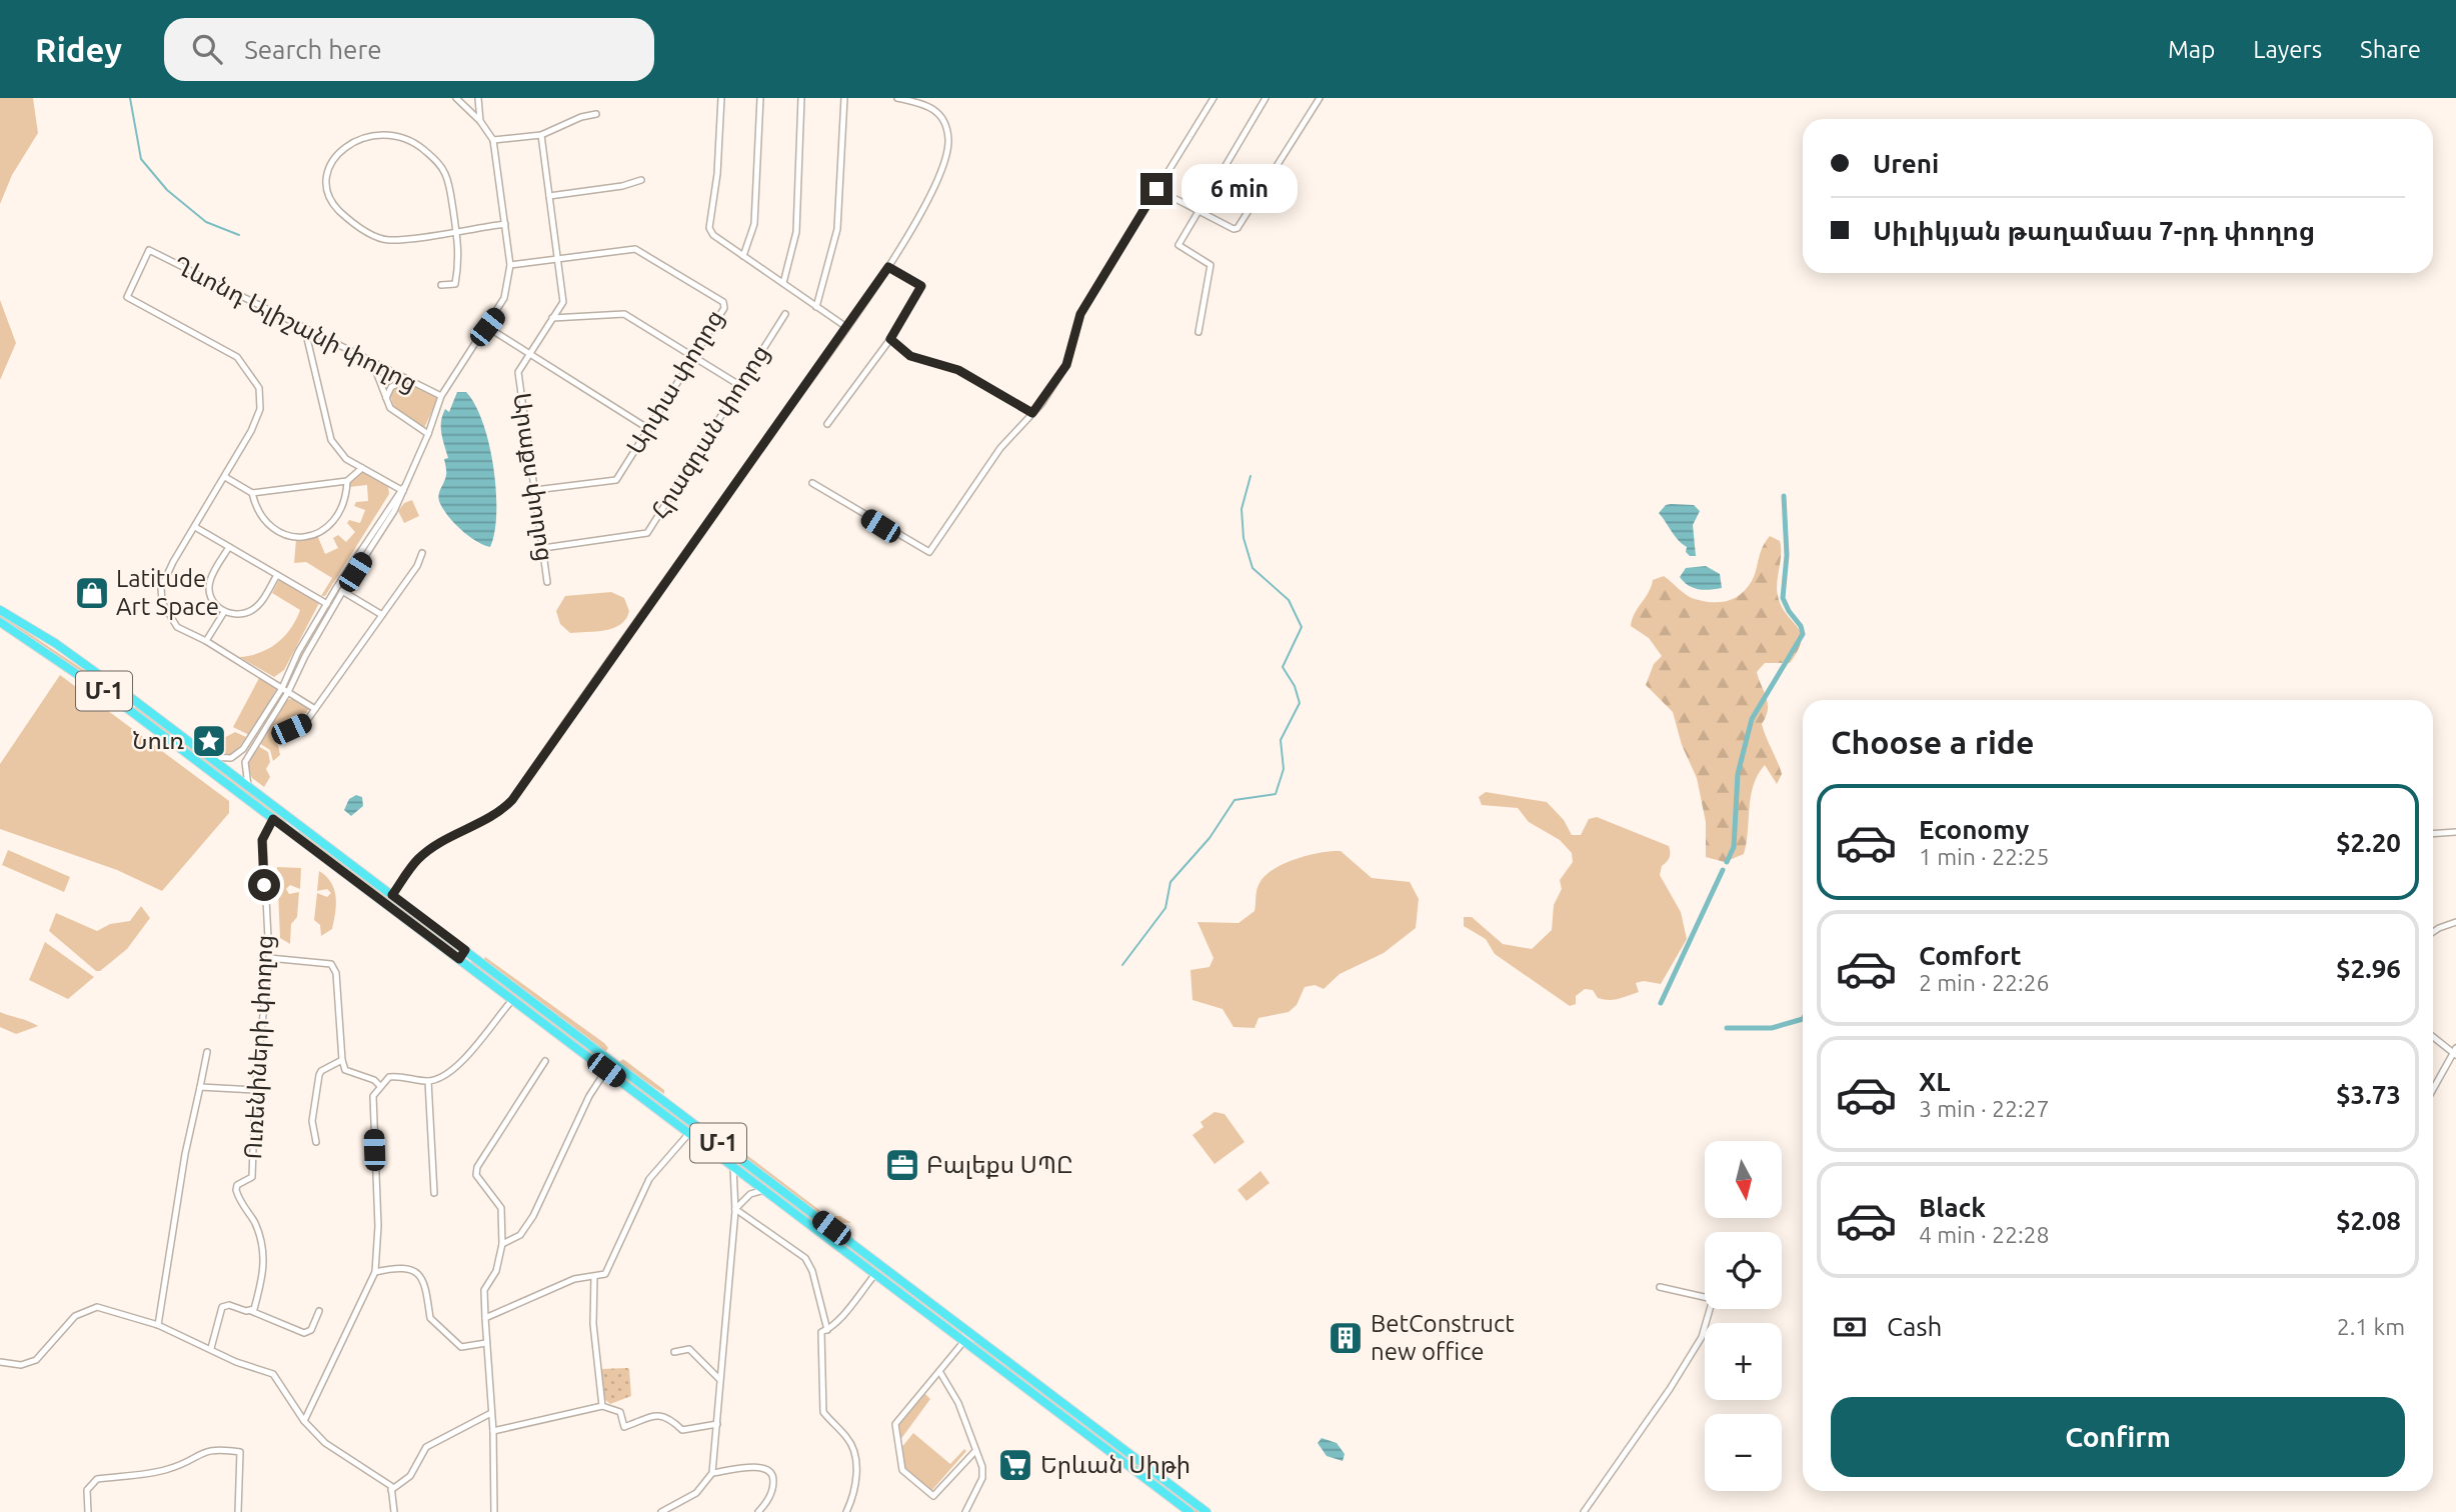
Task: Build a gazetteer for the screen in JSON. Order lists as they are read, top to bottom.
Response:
{
  "streets": {
    "highway": ["Մ-1"],
    "street": [
      "Ղևոնդ Ալիշանի փողոց",
      "Արփա փողոց",
      "Հրազդան փողոց",
      "Արաքս փողոց",
      "Ուռենիների փողոց"
    ]
  },
  "crossings": [
    ["Արփա փողոց", "Արաքս փողոց"],
    ["Հրազդան փողոց", "Արաքս փողոց"],
    ["Մ-1", "Ուռենիների փողոց"]
  ],
  "places": {
    "shop": ["Latitude Art Space"],
    "place": ["Նուռ"],
    "office": ["Բալեքս ՍՊԸ"],
    "building": ["BetConstruct new office"],
    "supermarket": ["Երևան Սիթի"]
  },
  "north": "bottom",
  "page": {
    "header": "Ridey",
    "search": "Search here",
    "nav": ["Map", "Layers", "Share"],
    "banner": ["Ureni", "Սիլիկյան թաղամաս 7-րդ փողոց"],
    "bubble": "6 min",
    "heading": "Choose a ride",
    "list": [
      {
        "name": "Economy",
        "note": "1 min · 22:25",
        "value": "$2.20"
      },
      {
        "name": "Comfort",
        "note": "2 min · 22:26",
        "value": "$2.96"
      },
      {
        "name": "XL",
        "note": "3 min · 22:27",
        "value": "$3.73"
      },
      {
        "name": "Black",
        "note": "4 min · 22:28",
        "value": "$2.08"
      }
    ],
    "map_buttons": ["+", "−"],
    "pay": ["Cash", "2.1 km"],
    "buttons": "Confirm"
  }
}
